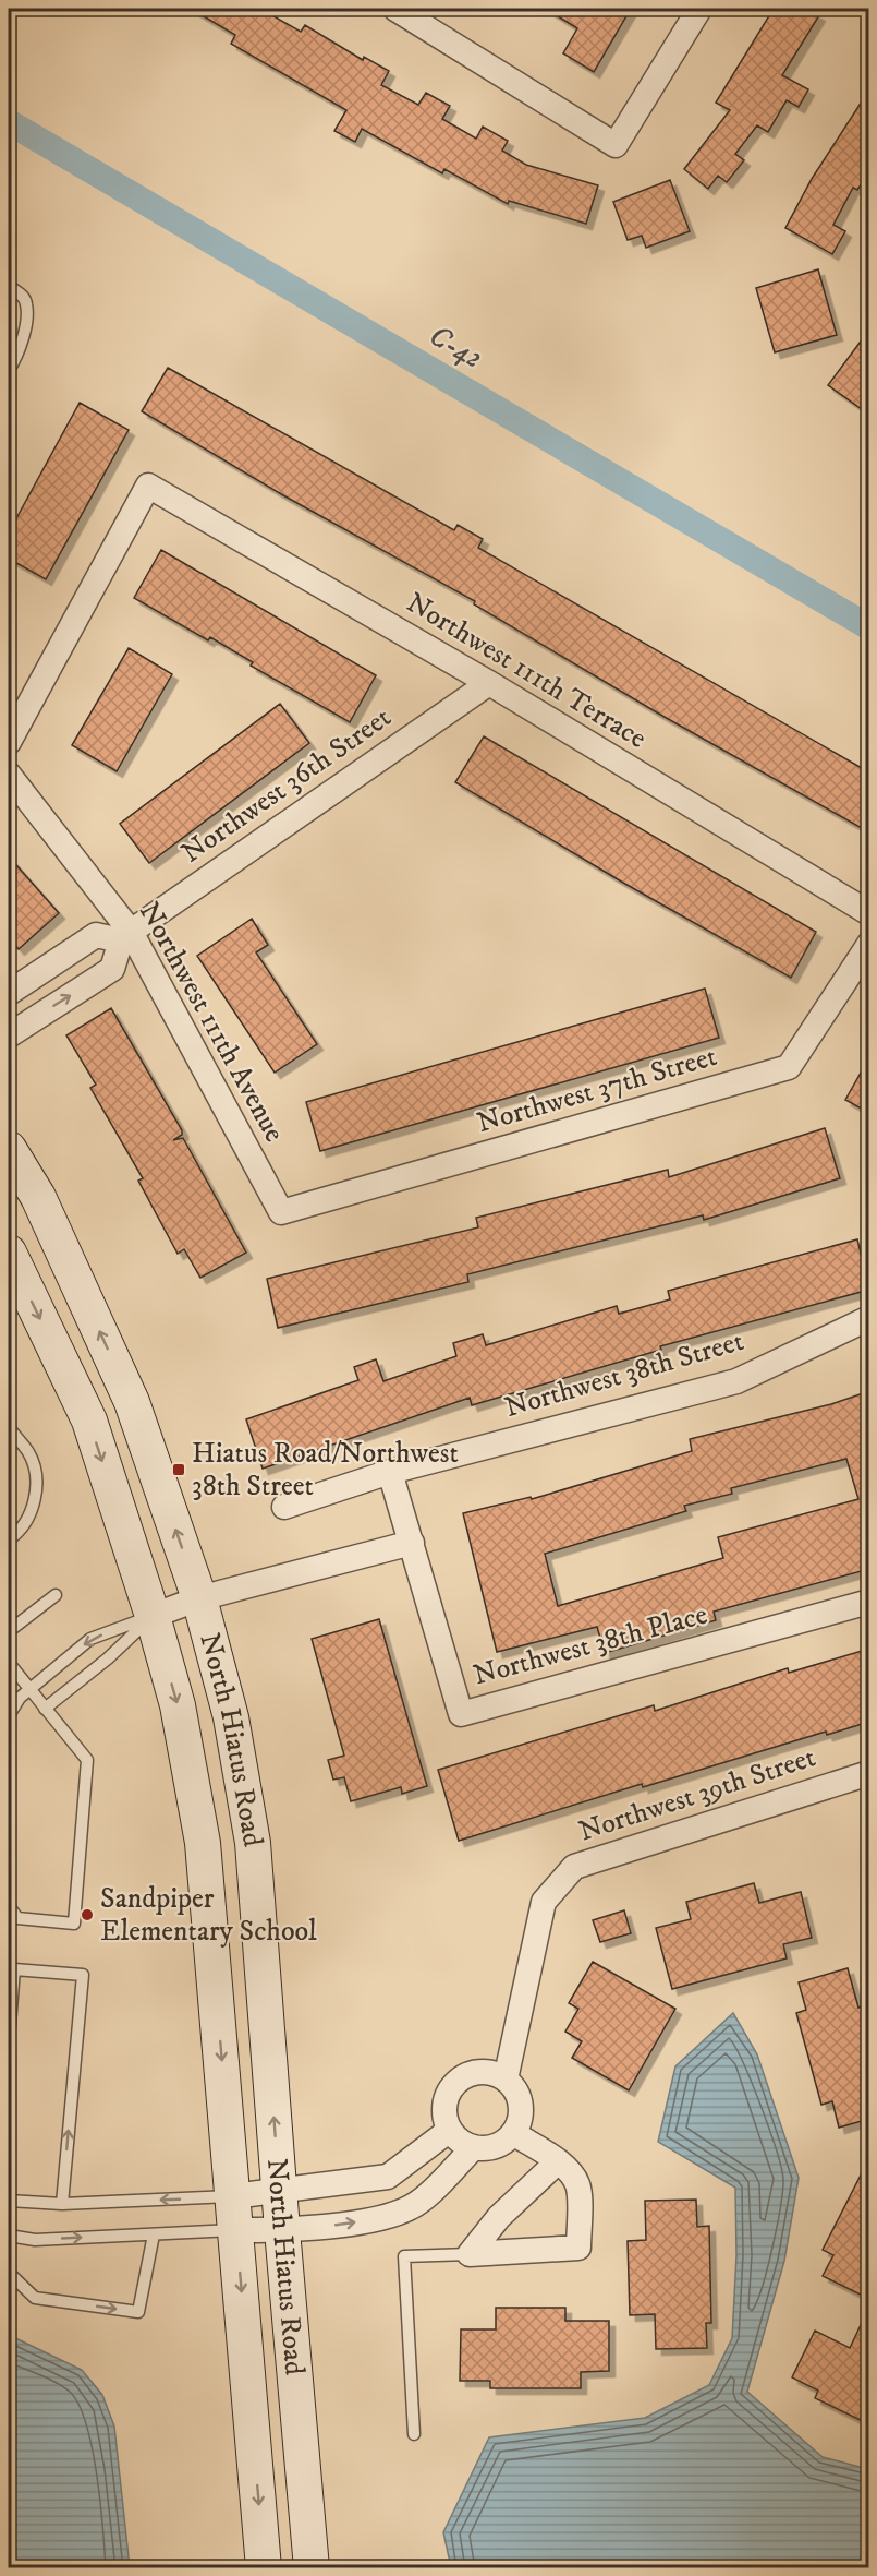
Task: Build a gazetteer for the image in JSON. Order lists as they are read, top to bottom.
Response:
{
  "streets": {
    "main road": ["North Hiatus Road"],
    "street": [
      "Northwest 111th Terrace",
      "Northwest 36th Street",
      "Northwest 111th Avenue",
      "Northwest 37th Street",
      "Northwest 38th Street",
      "Northwest 38th Place",
      "Northwest 39th Street"
    ]
  },
  "crossings": [
    ["Northwest 111th Terrace", "Northwest 36th Street"],
    ["Northwest 36th Street", "Northwest 111th Avenue"],
    ["Northwest 111th Avenue", "Northwest 37th Street"]
  ],
  "water": ["C-42"],
  "places": {
    "transit": ["Hiatus Road/Northwest 38th Street"],
    "other": ["Sandpiper Elementary School"]
  }
}
